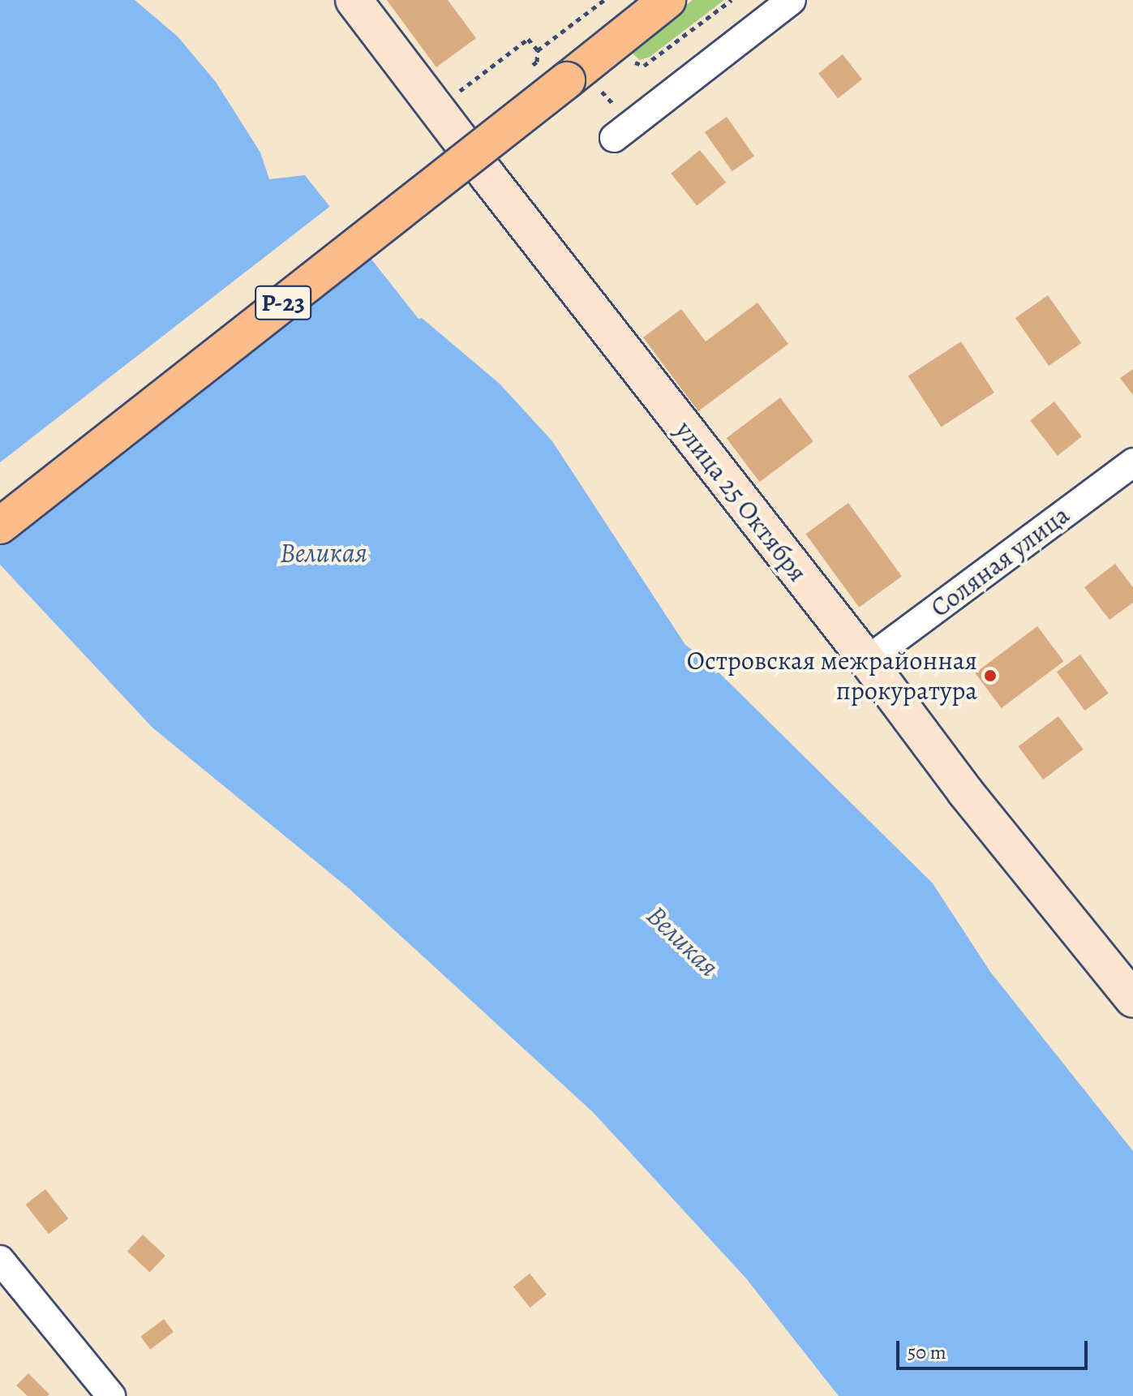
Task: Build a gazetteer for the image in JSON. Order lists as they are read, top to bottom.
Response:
{
  "streets": {
    "highway": ["Р-23"],
    "main road": ["улица 25 Октября"],
    "street": ["Соляная улица"]
  },
  "crossings": [
    ["улица 25 Октября", "Соляная улица"]
  ],
  "water": ["Великая"],
  "places": ["Островская межрайонная прокуратура"],
  "scale_bar": "50 m"
}
